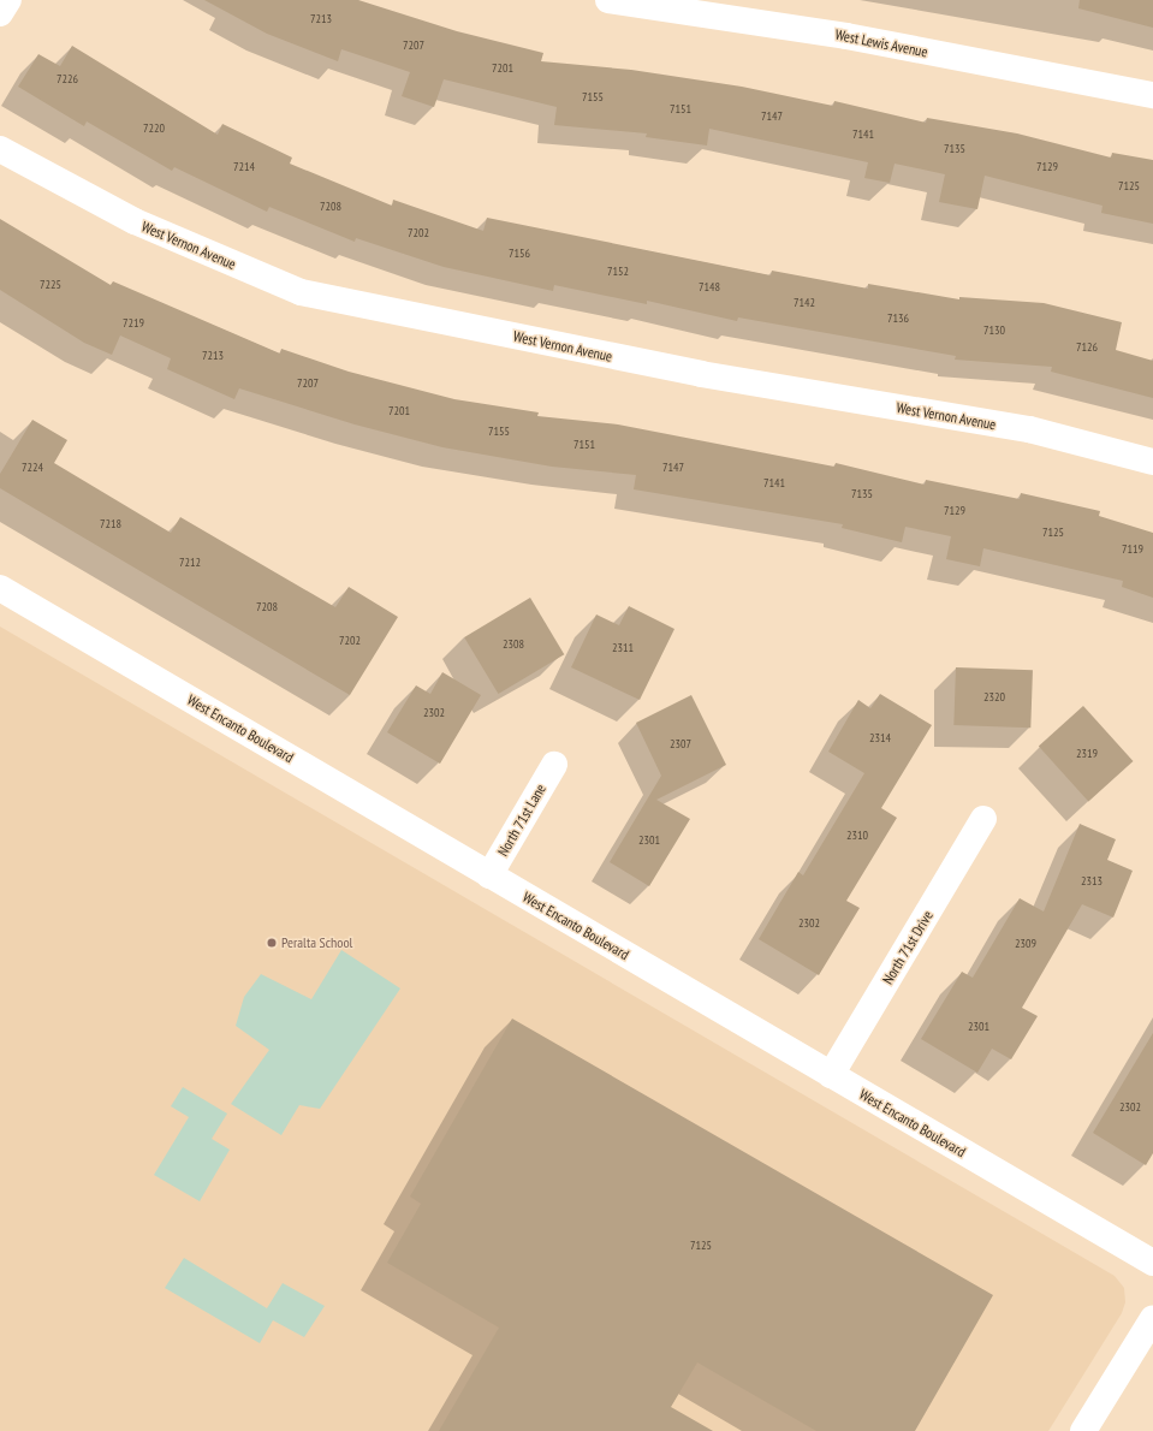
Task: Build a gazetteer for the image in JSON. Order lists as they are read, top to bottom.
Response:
{
  "streets": {
    "street": [
      "West Lewis Avenue",
      "West Vernon Avenue",
      "West Encanto Boulevard",
      "North 71st Lane",
      "North 71st Drive"
    ]
  },
  "crossings": [
    ["West Encanto Boulevard", "North 71st Lane"],
    ["West Encanto Boulevard", "North 71st Drive"]
  ],
  "places": ["Peralta School"],
  "house_numbers": [
    "7213",
    "7207",
    "7201",
    "7226",
    "7155",
    "7151",
    "7147",
    "7220",
    "7141",
    "7135",
    "7214",
    "7129",
    "7125",
    "7208",
    "7202",
    "7156",
    "7152",
    "7225",
    "7148",
    "7142",
    "7136",
    "7219",
    "7130",
    "7126",
    "7213",
    "7207",
    "7201",
    "7155",
    "7151",
    "7224",
    "7147",
    "7141",
    "7135",
    "7129",
    "7218",
    "7125",
    "7119",
    "7212",
    "7208",
    "7202",
    "2308",
    "2311",
    "2320",
    "2302",
    "2314",
    "2307",
    "2319",
    "2310",
    "2301",
    "2313",
    "2302",
    "2309",
    "2301",
    "2302",
    "7125"
  ]
}
